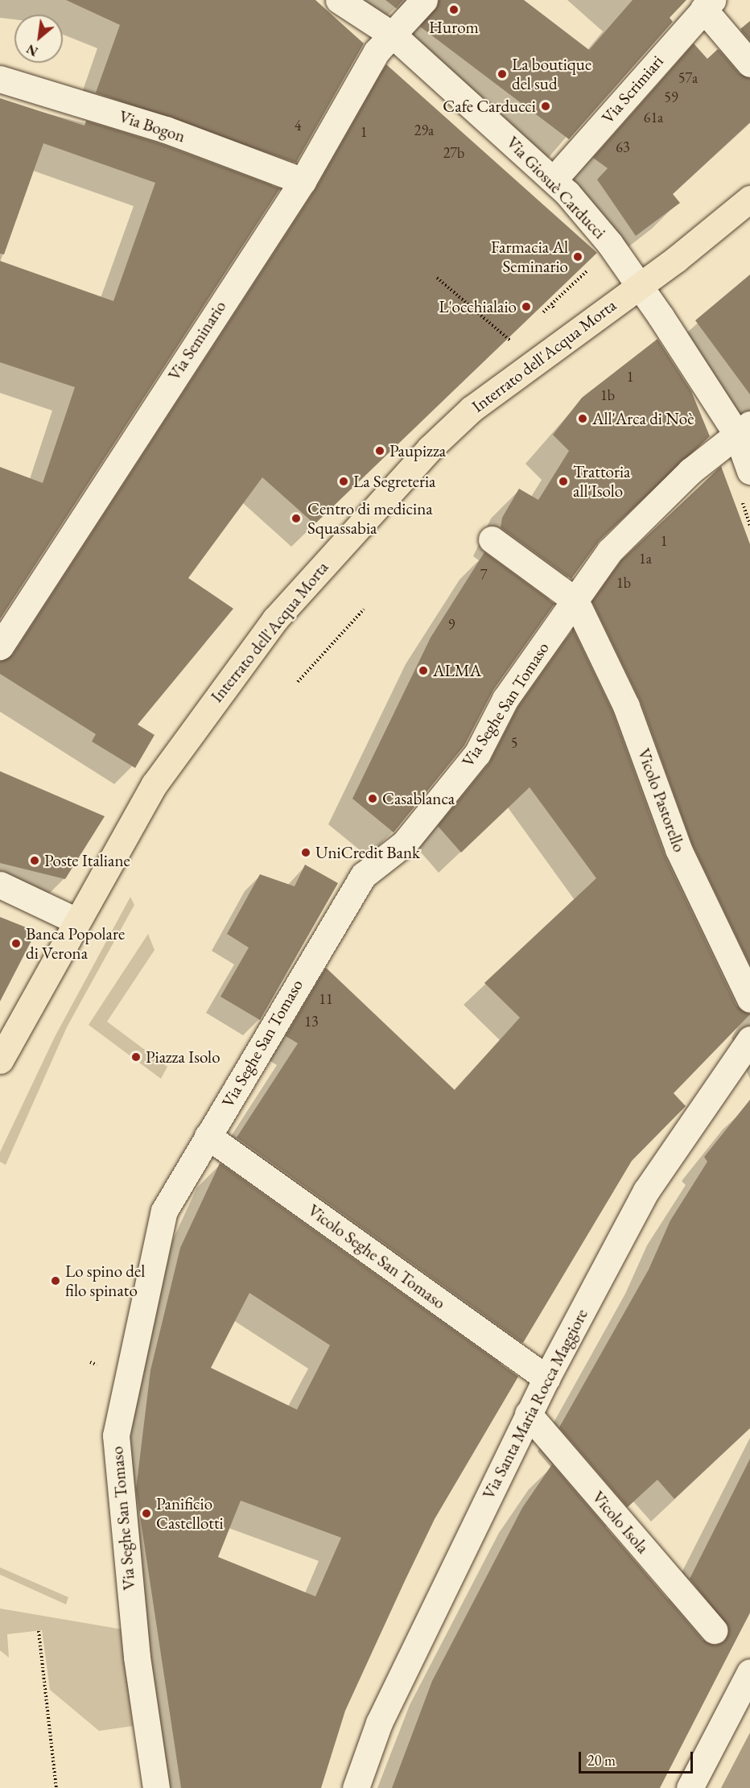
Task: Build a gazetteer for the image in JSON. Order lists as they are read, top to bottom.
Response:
{
  "streets": {
    "main road": ["Interrato dell'Acqua Morta"],
    "street": [
      "Via Scrimiari",
      "Via Bogon",
      "Via Giosuè Carducci",
      "Via Seminario",
      "Via Seghe San Tomaso",
      "Vicolo Pastorello",
      "Vicolo Seghe San Tomaso",
      "Via Santa Maria Rocca Maggiore",
      "Vicolo Isola"
    ]
  },
  "crossings": [
    ["Via Scrimiari", "Via Giosuè Carducci"],
    ["Via Bogon", "Via Seminario"],
    ["Via Giosuè Carducci", "Via Seminario"],
    ["Via Giosuè Carducci", "Interrato dell'Acqua Morta"],
    ["Via Giosuè Carducci", "Via Seghe San Tomaso"],
    ["Via Seghe San Tomaso", "Vicolo Pastorello"],
    ["Via Seghe San Tomaso", "Vicolo Seghe San Tomaso"],
    ["Vicolo Seghe San Tomaso", "Via Santa Maria Rocca Maggiore"],
    ["Via Santa Maria Rocca Maggiore", "Vicolo Isola"]
  ],
  "places": [
    "Hurom",
    "La boutique del sud",
    "Cafe Carducci",
    "Farmacia Al Seminario",
    "L'occhialaio",
    "All'Arca di Noè",
    "Paupizza",
    "La Segreteria",
    "Trattoria all'Isolo",
    "Centro di medicina Squassabia",
    "ALMA",
    "Casablanca",
    "UniCredit Bank",
    "Poste Italiane",
    "Banca Popolare di Verona",
    "Piazza Isolo",
    "Lo spino del filo spinato",
    "Panificio Castellotti"
  ],
  "house_numbers": [
    "57a",
    "59",
    "61a",
    "4",
    "29a",
    "1",
    "63",
    "27b",
    "1",
    "1b",
    "1",
    "1a",
    "7",
    "1b",
    "9",
    "5",
    "11",
    "13"
  ],
  "scale_bar": "20 m",
  "north": "bottom left"
}
